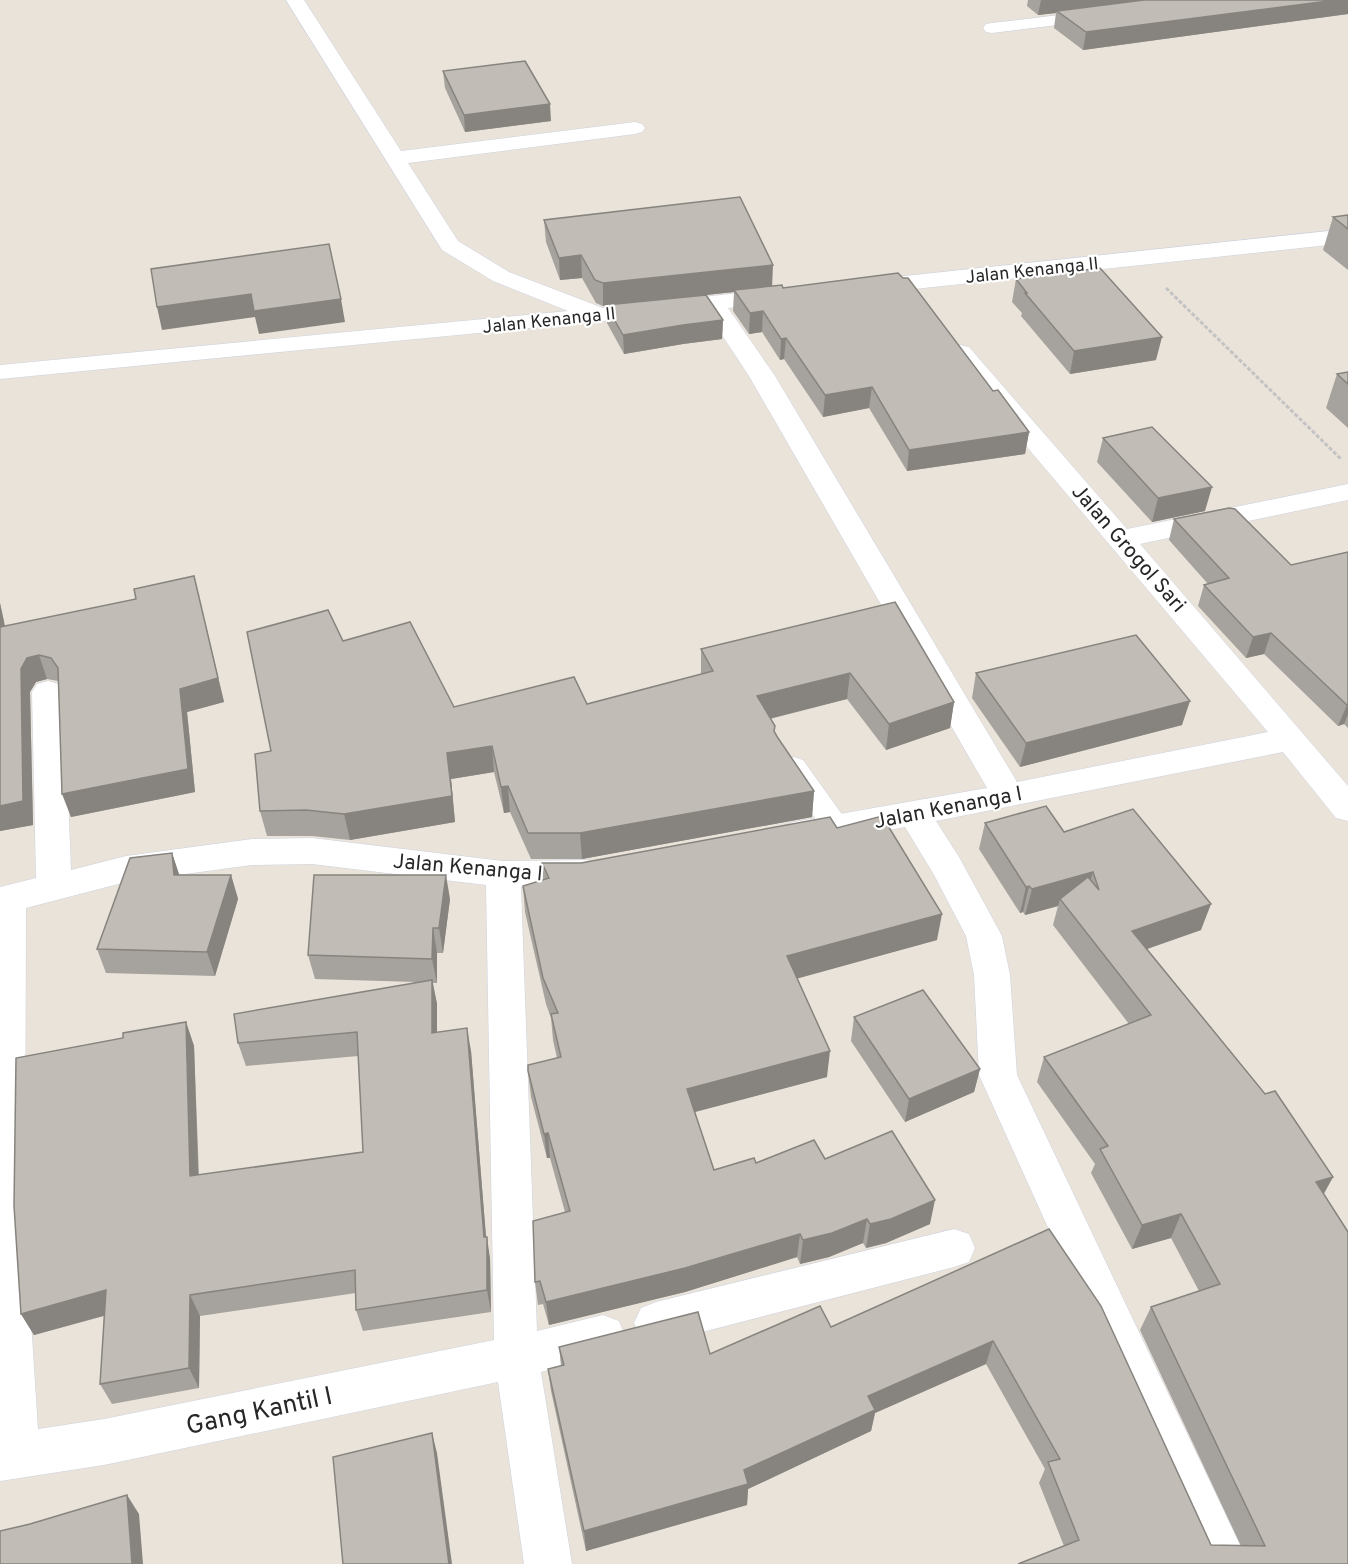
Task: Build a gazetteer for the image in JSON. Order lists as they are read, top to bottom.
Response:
{
  "streets": {
    "street": [
      "Jalan Kenanga II",
      "Jalan Grogol Sari",
      "Jalan Kenanga I",
      "Gang Kantil I"
    ]
  },
  "crossings": [
    ["Jalan Grogol Sari", "Jalan Kenanga I"]
  ]
}
